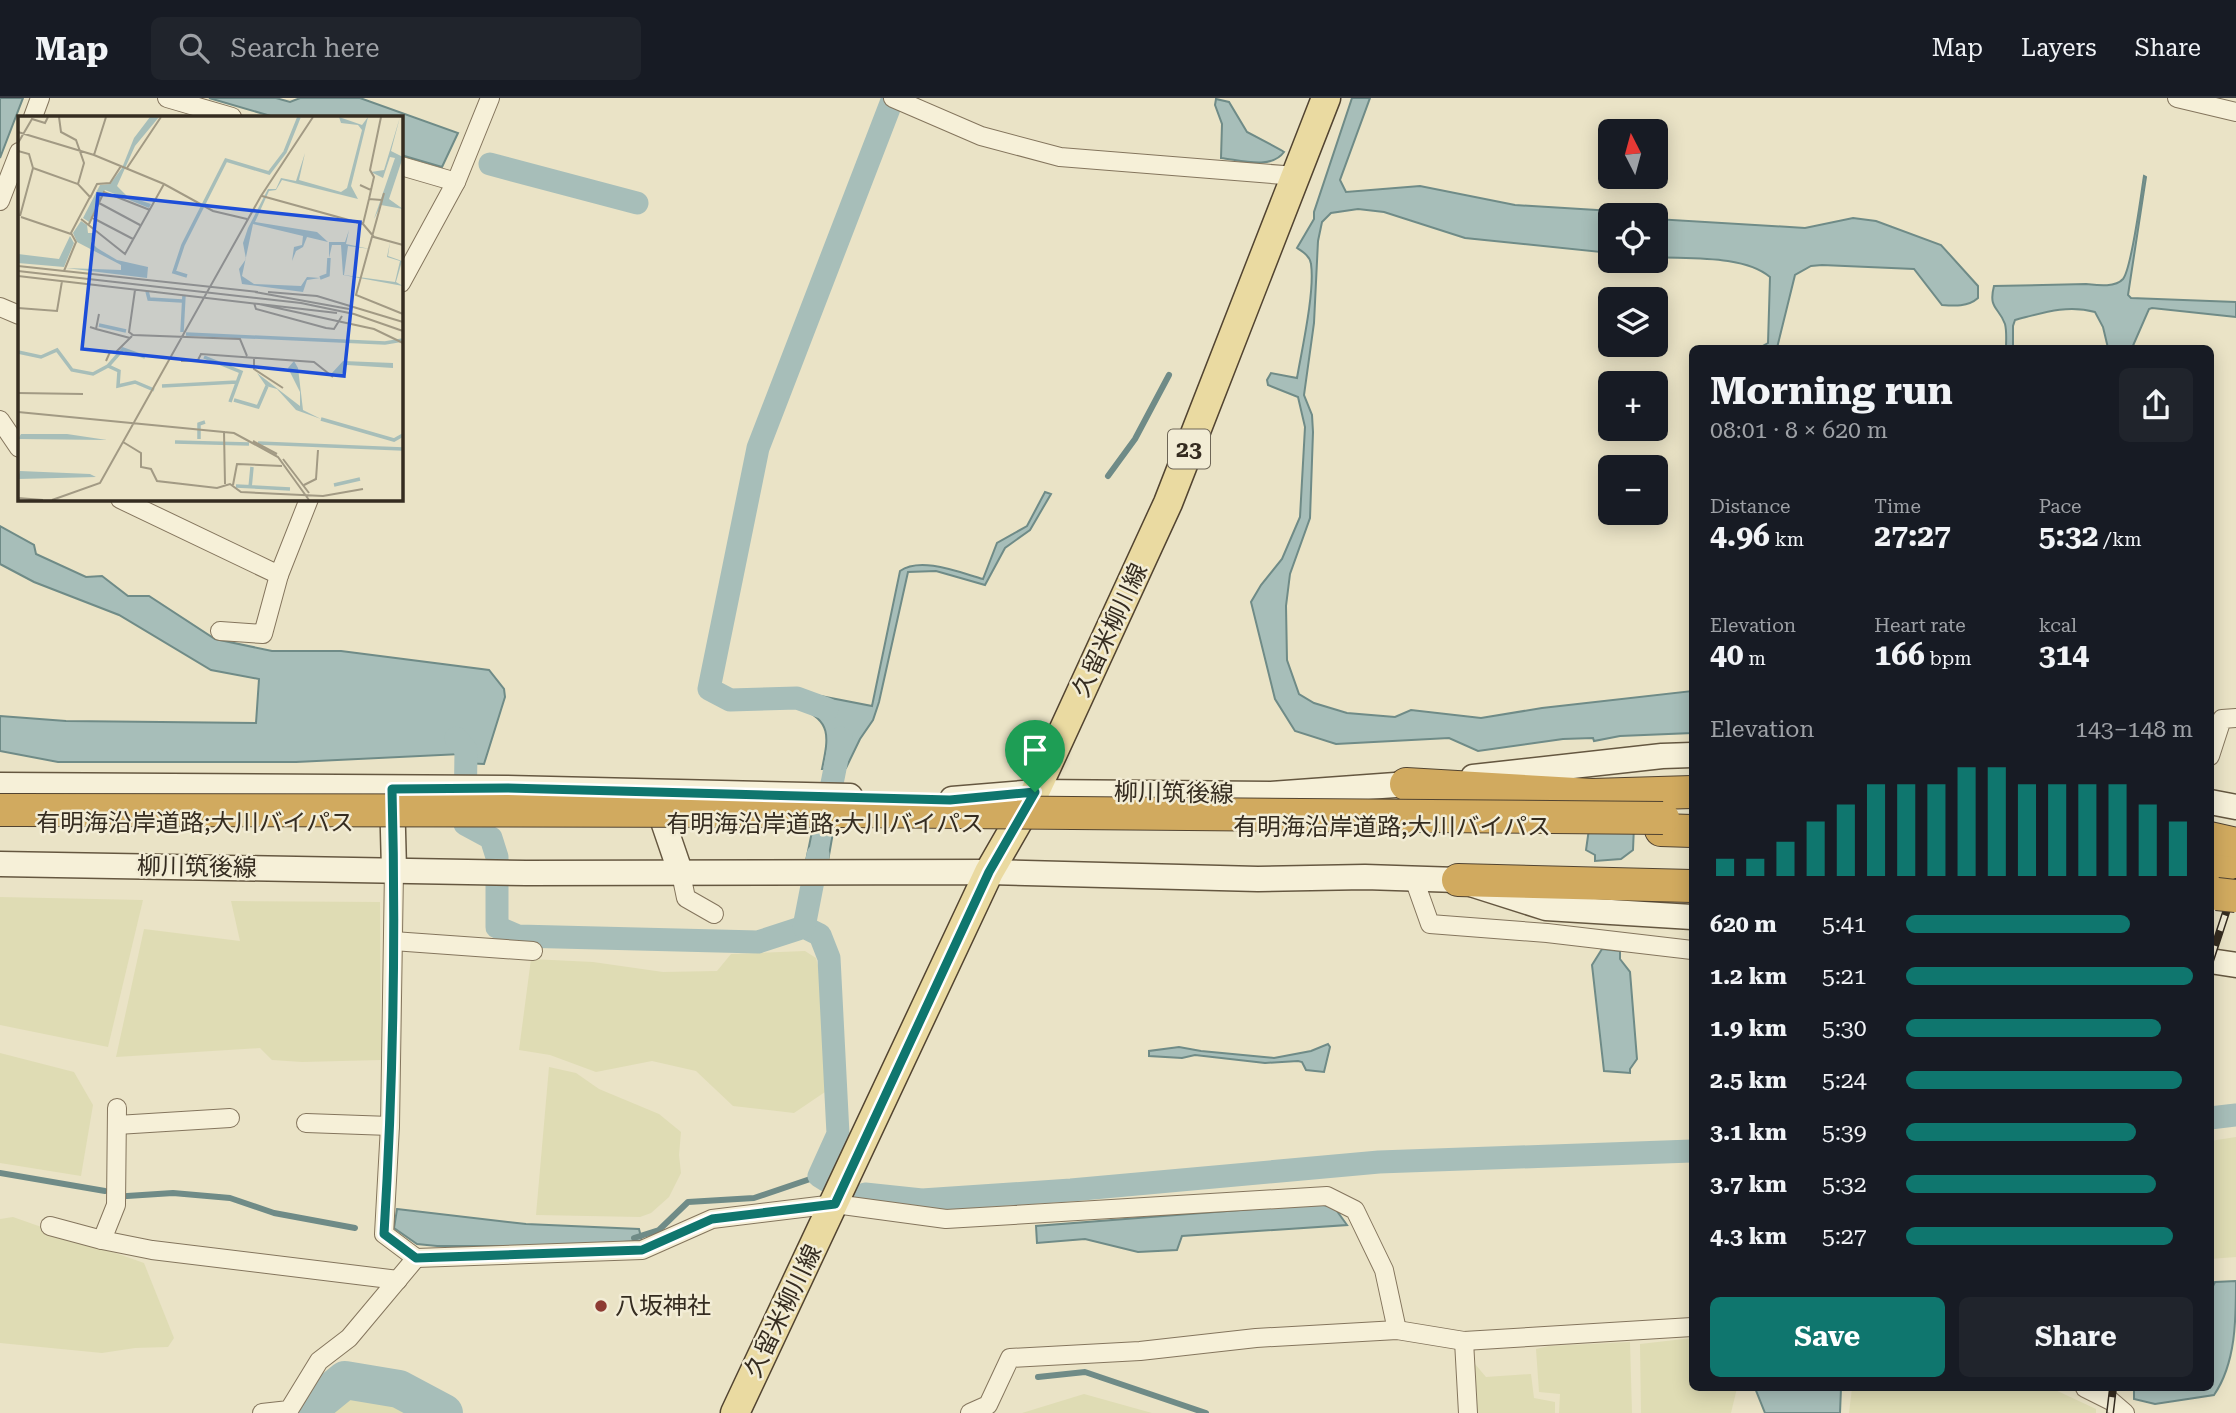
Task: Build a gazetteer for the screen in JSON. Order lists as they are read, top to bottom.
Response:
{
  "streets": {
    "highway": ["有明海沿岸道路;大川バイパス"],
    "main road": ["23", "久留米柳川線", "柳川筑後線"]
  },
  "crossings": [
    ["久留米柳川線", "柳川筑後線"]
  ],
  "places": ["八坂神社"],
  "north": "top",
  "page": {
    "header": "Map",
    "search": "Search here",
    "nav": ["Map", "Layers", "Share"],
    "map_buttons": ["+", "−"],
    "heading": ["Morning run", "08:01 · 8 × 620 m"],
    "stats": [
      ["Distance", "4.96 km"],
      ["Time", "27:27"],
      ["Pace", "5:32 /km"],
      ["Elevation", "40 m"],
      ["Heart rate", "166 bpm"],
      ["kcal", "314"]
    ],
    "chart": ["Elevation", "143–148 m"],
    "list": [
      {
        "name": "620 m",
        "note": "5:41"
      },
      {
        "name": "1.2 km",
        "note": "5:21"
      },
      {
        "name": "1.9 km",
        "note": "5:30"
      },
      {
        "name": "2.5 km",
        "note": "5:24"
      },
      {
        "name": "3.1 km",
        "note": "5:39"
      },
      {
        "name": "3.7 km",
        "note": "5:32"
      },
      {
        "name": "4.3 km",
        "note": "5:27"
      }
    ],
    "buttons": ["Save", "Share"]
  }
}
